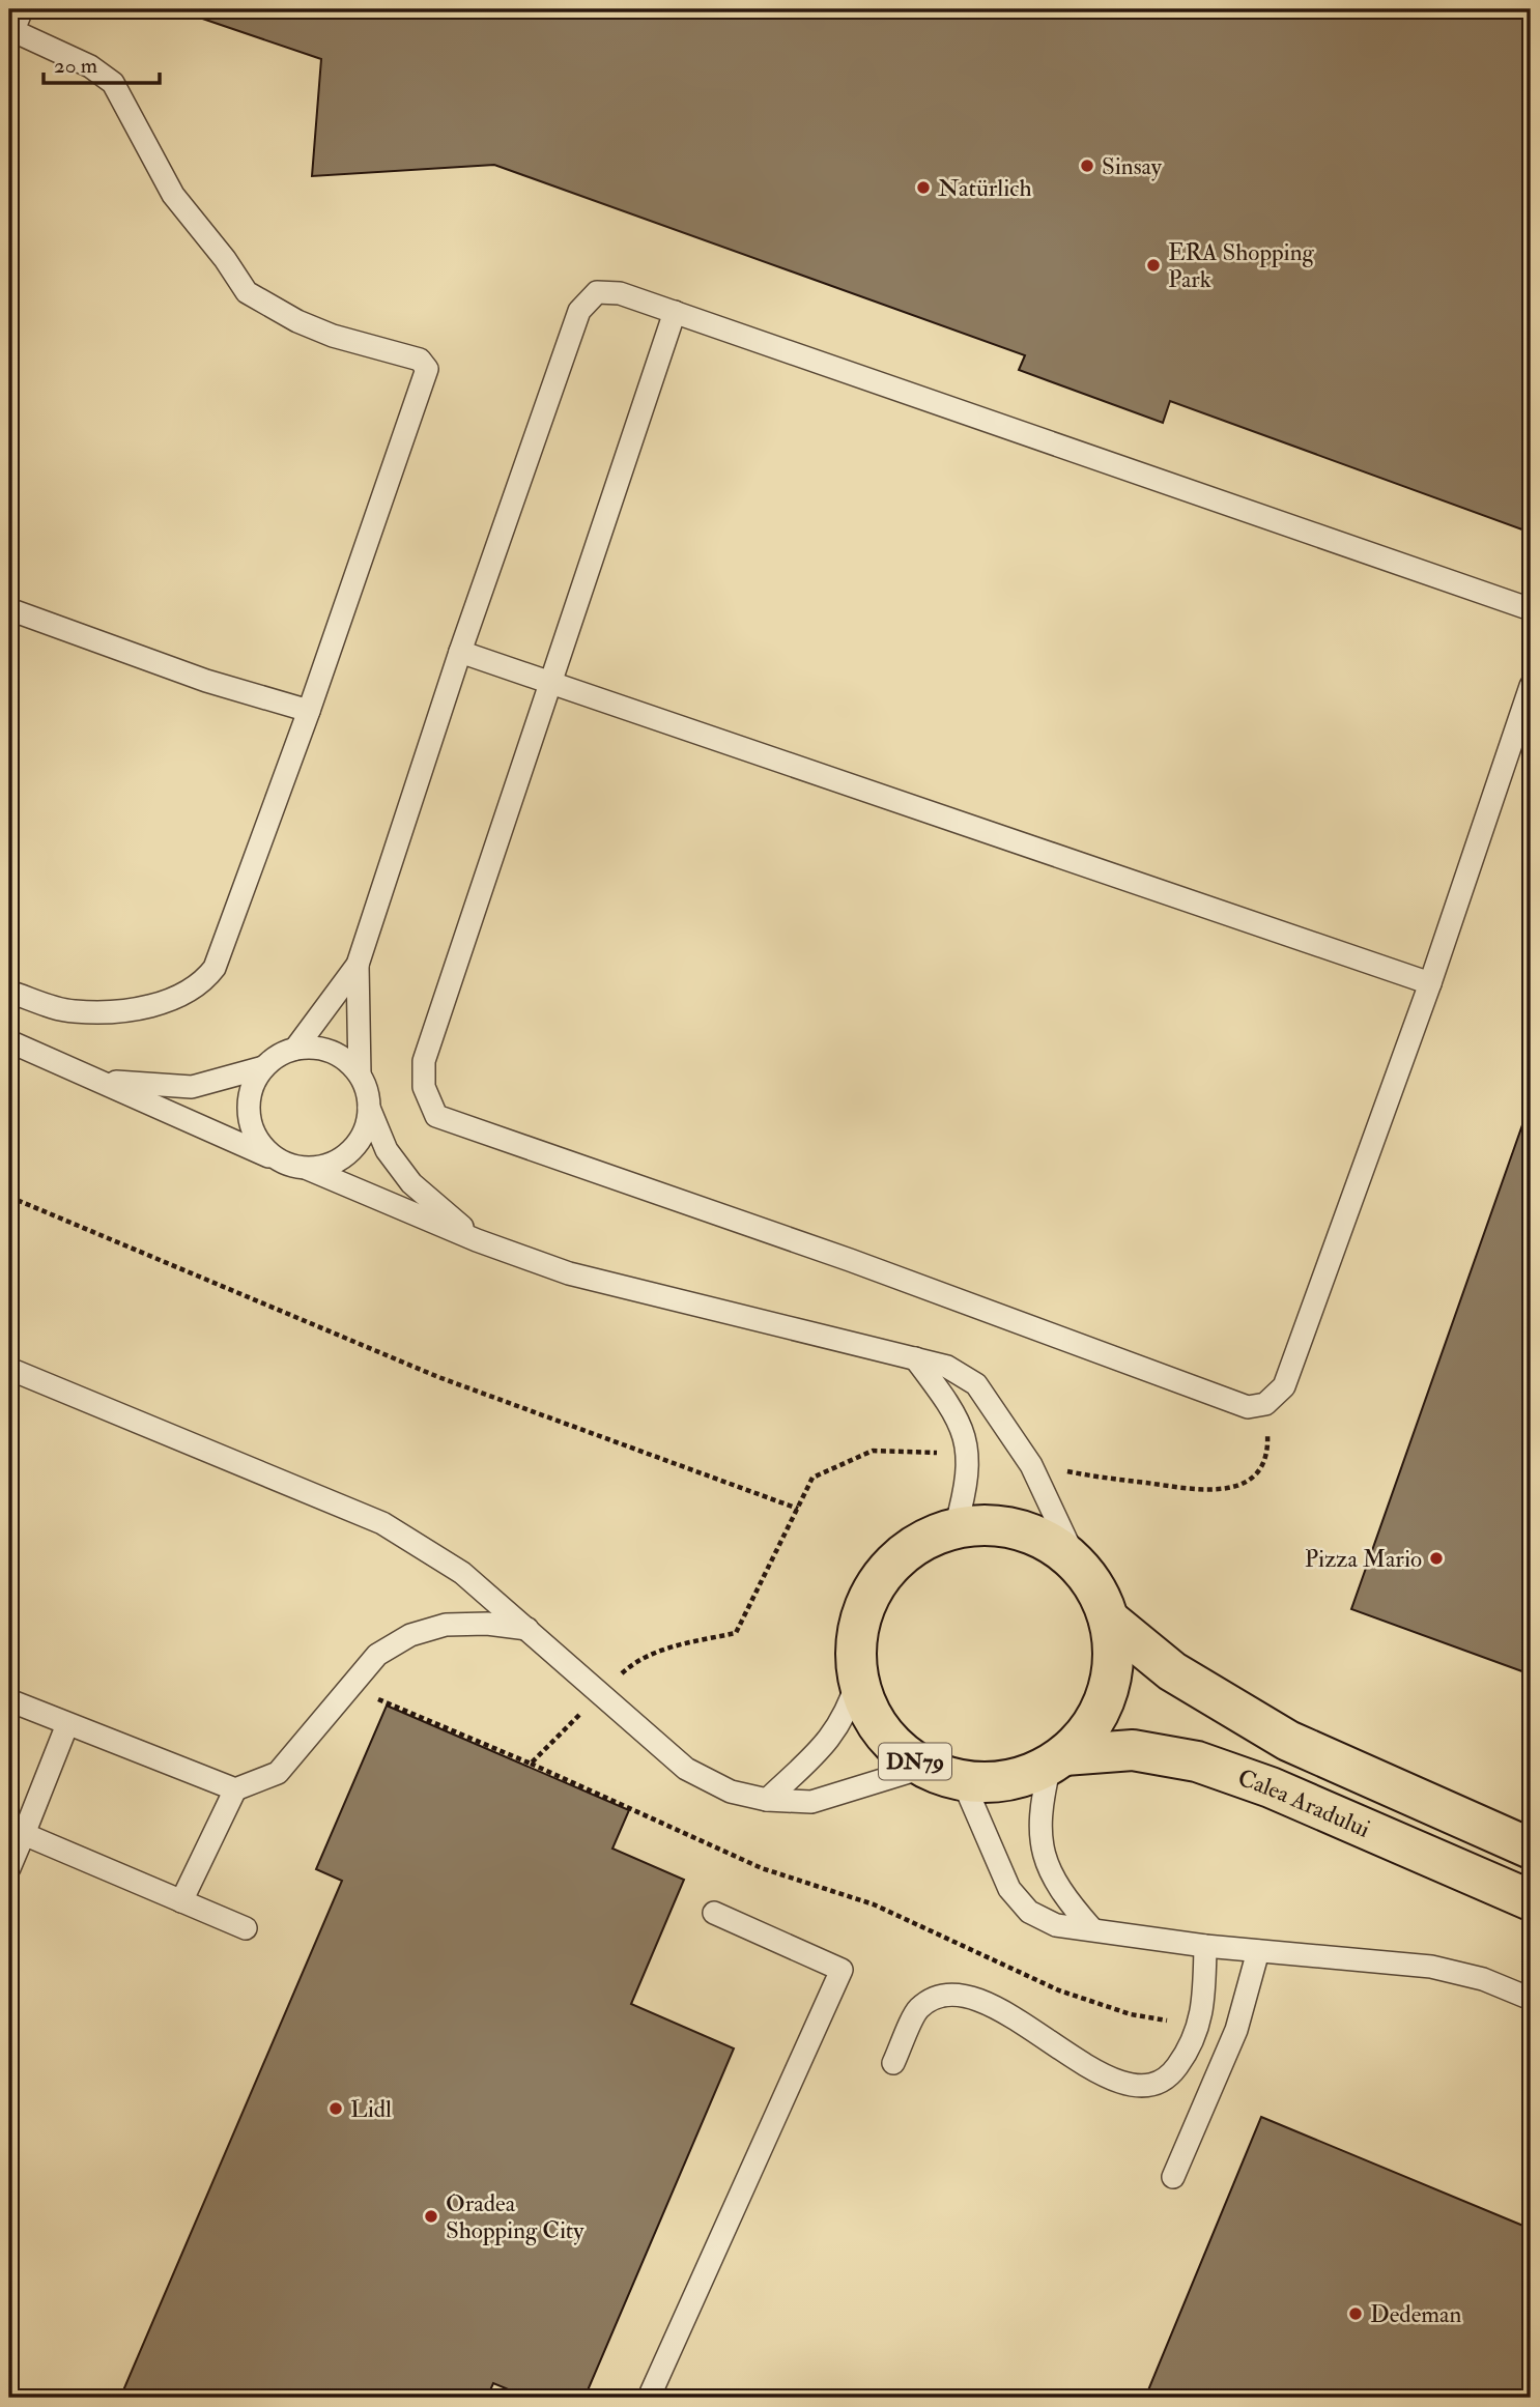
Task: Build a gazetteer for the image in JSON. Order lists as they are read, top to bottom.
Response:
{
  "streets": {
    "highway": ["DN79", "Calea Aradului"]
  },
  "places": [
    "Sinsay",
    "Natürlich",
    "ERA Shopping Park",
    "Pizza Mario",
    "Lidl",
    "Oradea Shopping City",
    "Dedeman"
  ],
  "scale_bar": "20 m"
}
